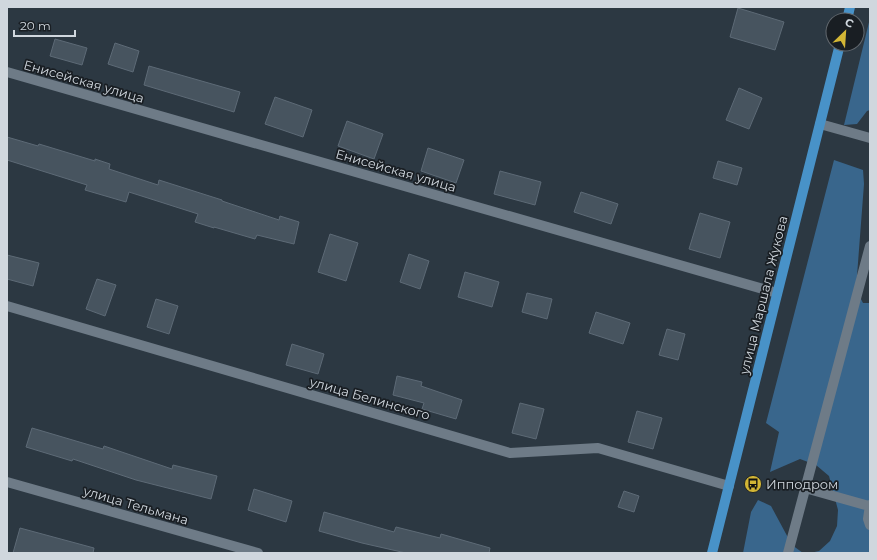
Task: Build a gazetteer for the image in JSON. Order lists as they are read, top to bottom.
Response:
{
  "streets": {
    "main road": ["улица Маршала Жукова"],
    "street": ["Енисейская улица", "улица Белинского", "улица Тельмана"]
  },
  "crossings": [
    ["Енисейская улица", "улица Маршала Жукова"],
    ["улица Маршала Жукова", "улица Белинского"]
  ],
  "places": {
    "bus stop": ["Ипподром"]
  },
  "scale_bar": "20 m",
  "north": "top right"
}
